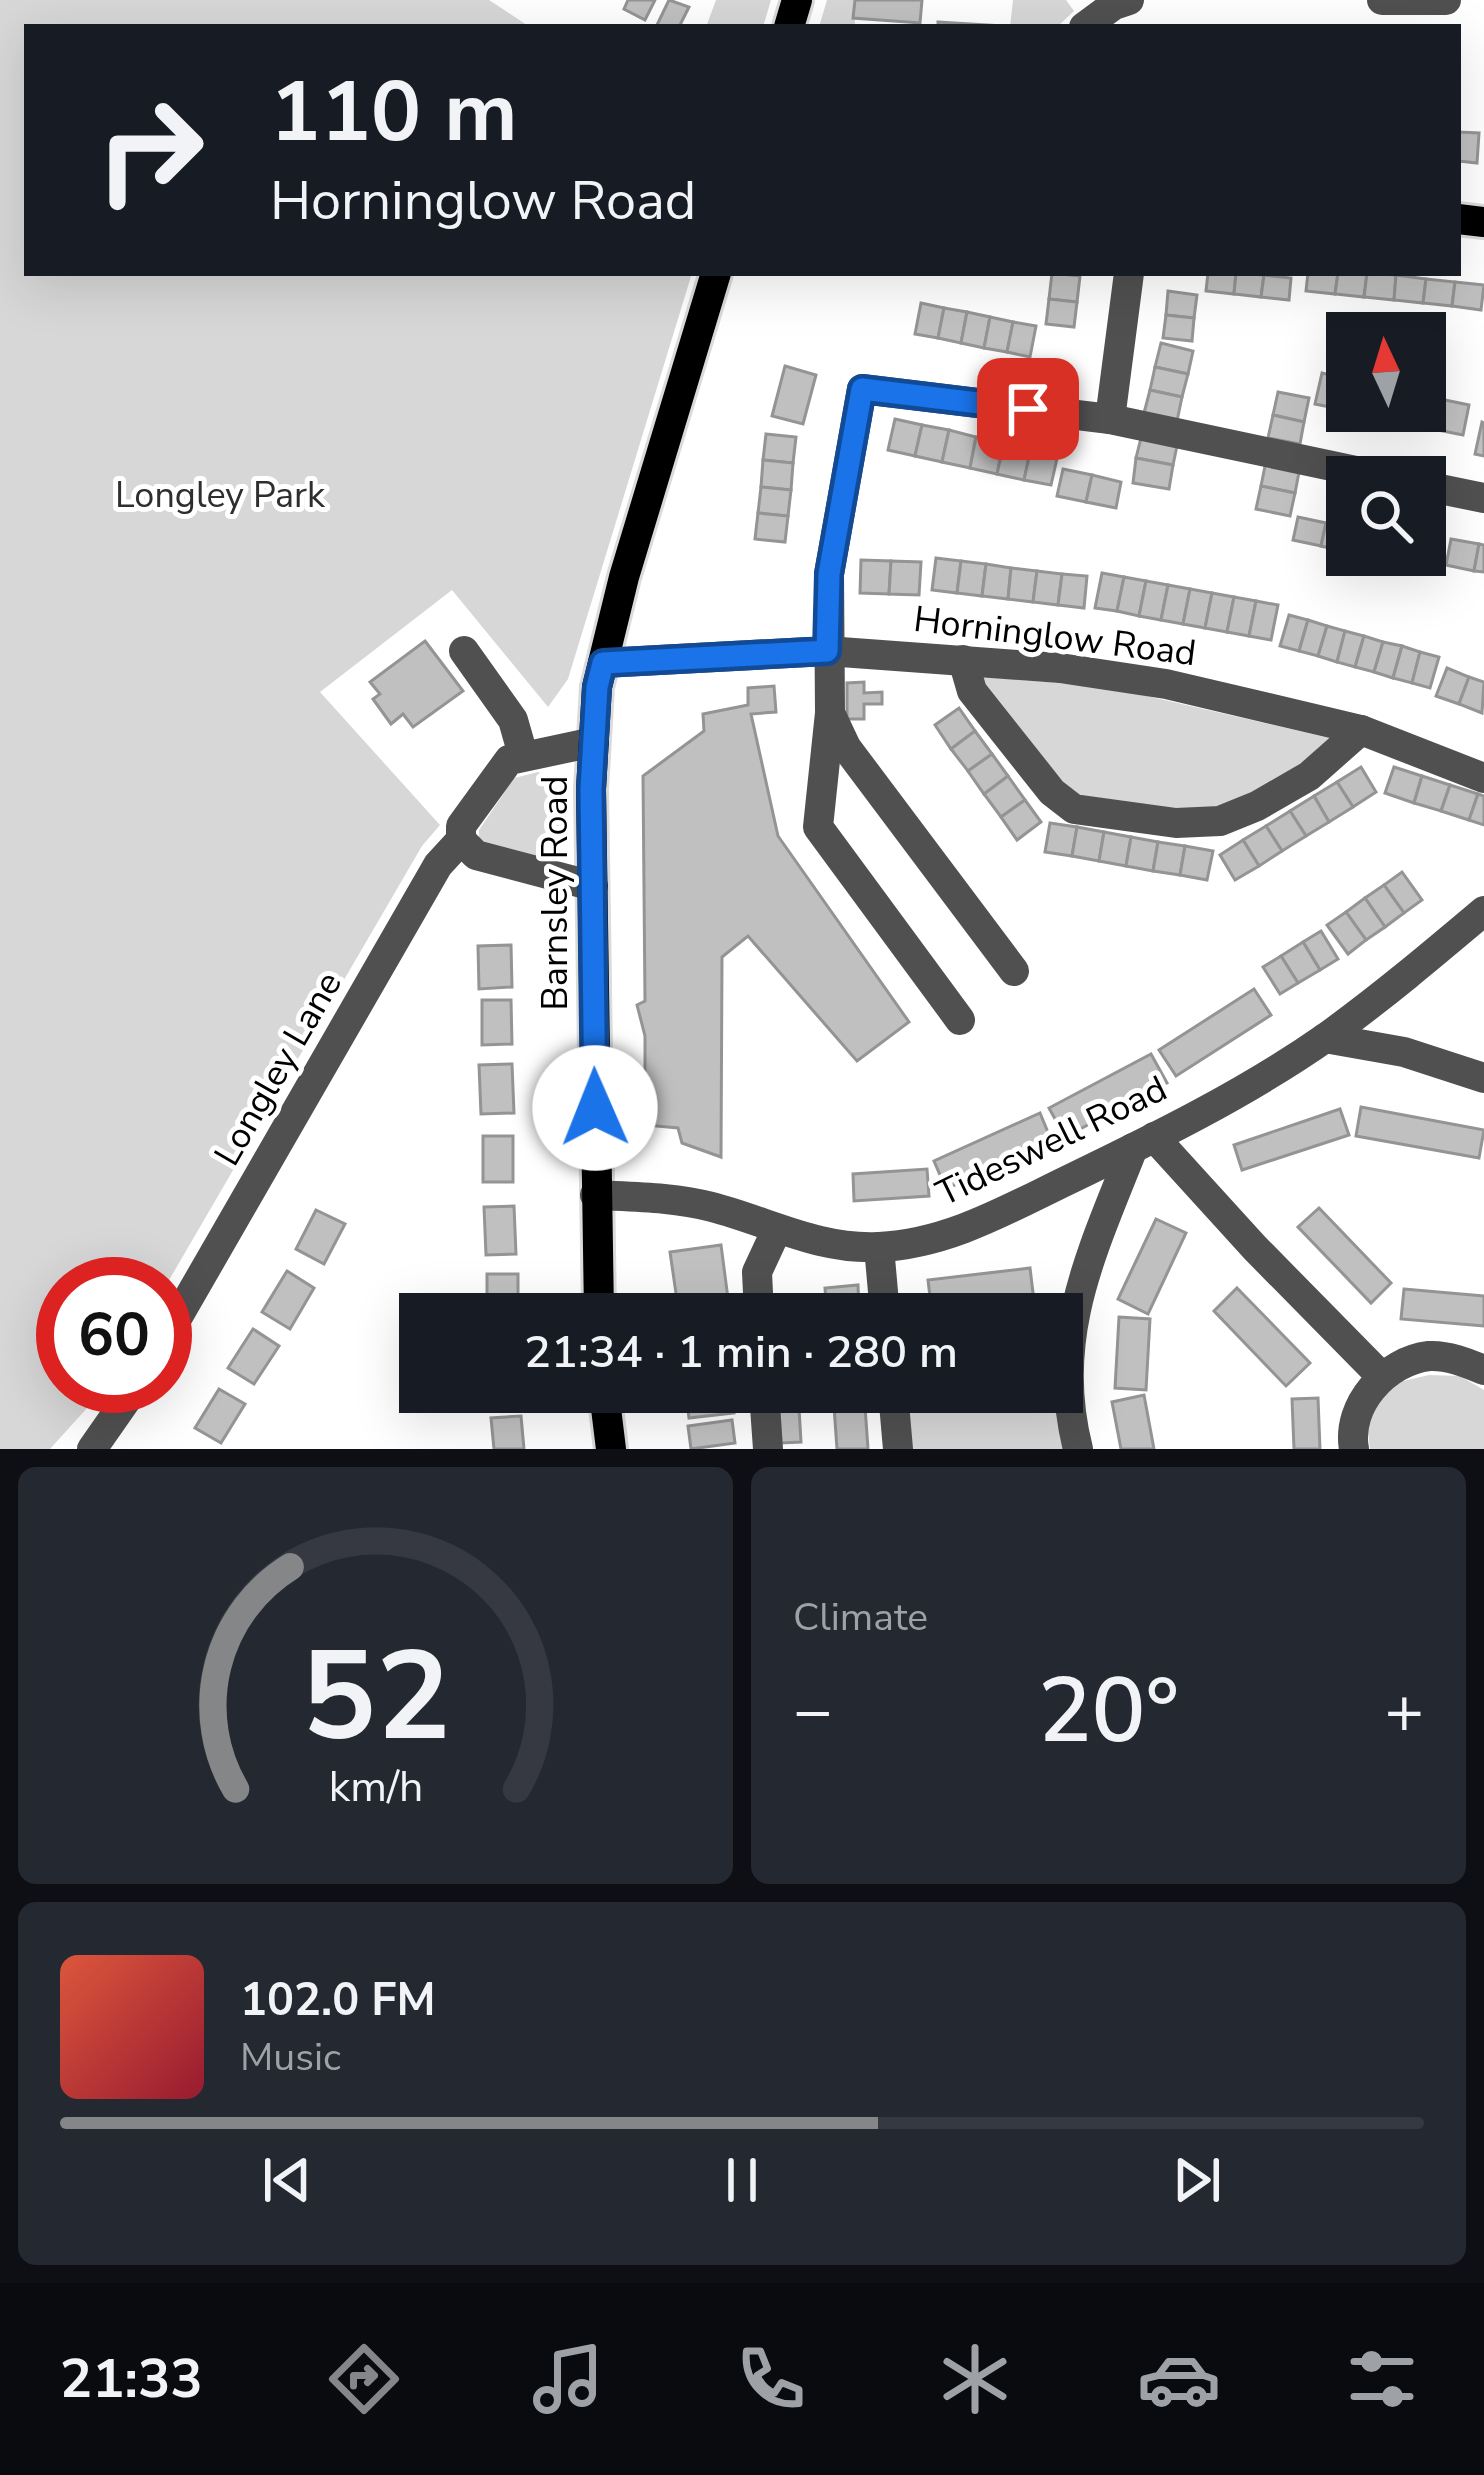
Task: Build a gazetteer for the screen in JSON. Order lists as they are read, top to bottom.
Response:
{
  "streets": {
    "main road": ["Barnsley Road"],
    "street": ["Horninglow Road", "Longley Lane", "Tideswell Road"]
  },
  "crossings": [
    ["Horninglow Road", "Barnsley Road"],
    ["Barnsley Road", "Tideswell Road"]
  ],
  "parks": ["Longley Park"],
  "north": "top",
  "page": {
    "turn": ["110 m", "Horninglow Road"],
    "limit": "60",
    "trip": "21:34 · 1 min · 280 m",
    "tile": "Climate",
    "heat": ["−", "20°", "+"],
    "song": ["102.0 FM", "Music"],
    "tabs": "21:33",
    "gauge": ["52", "km/h"]
  }
}
